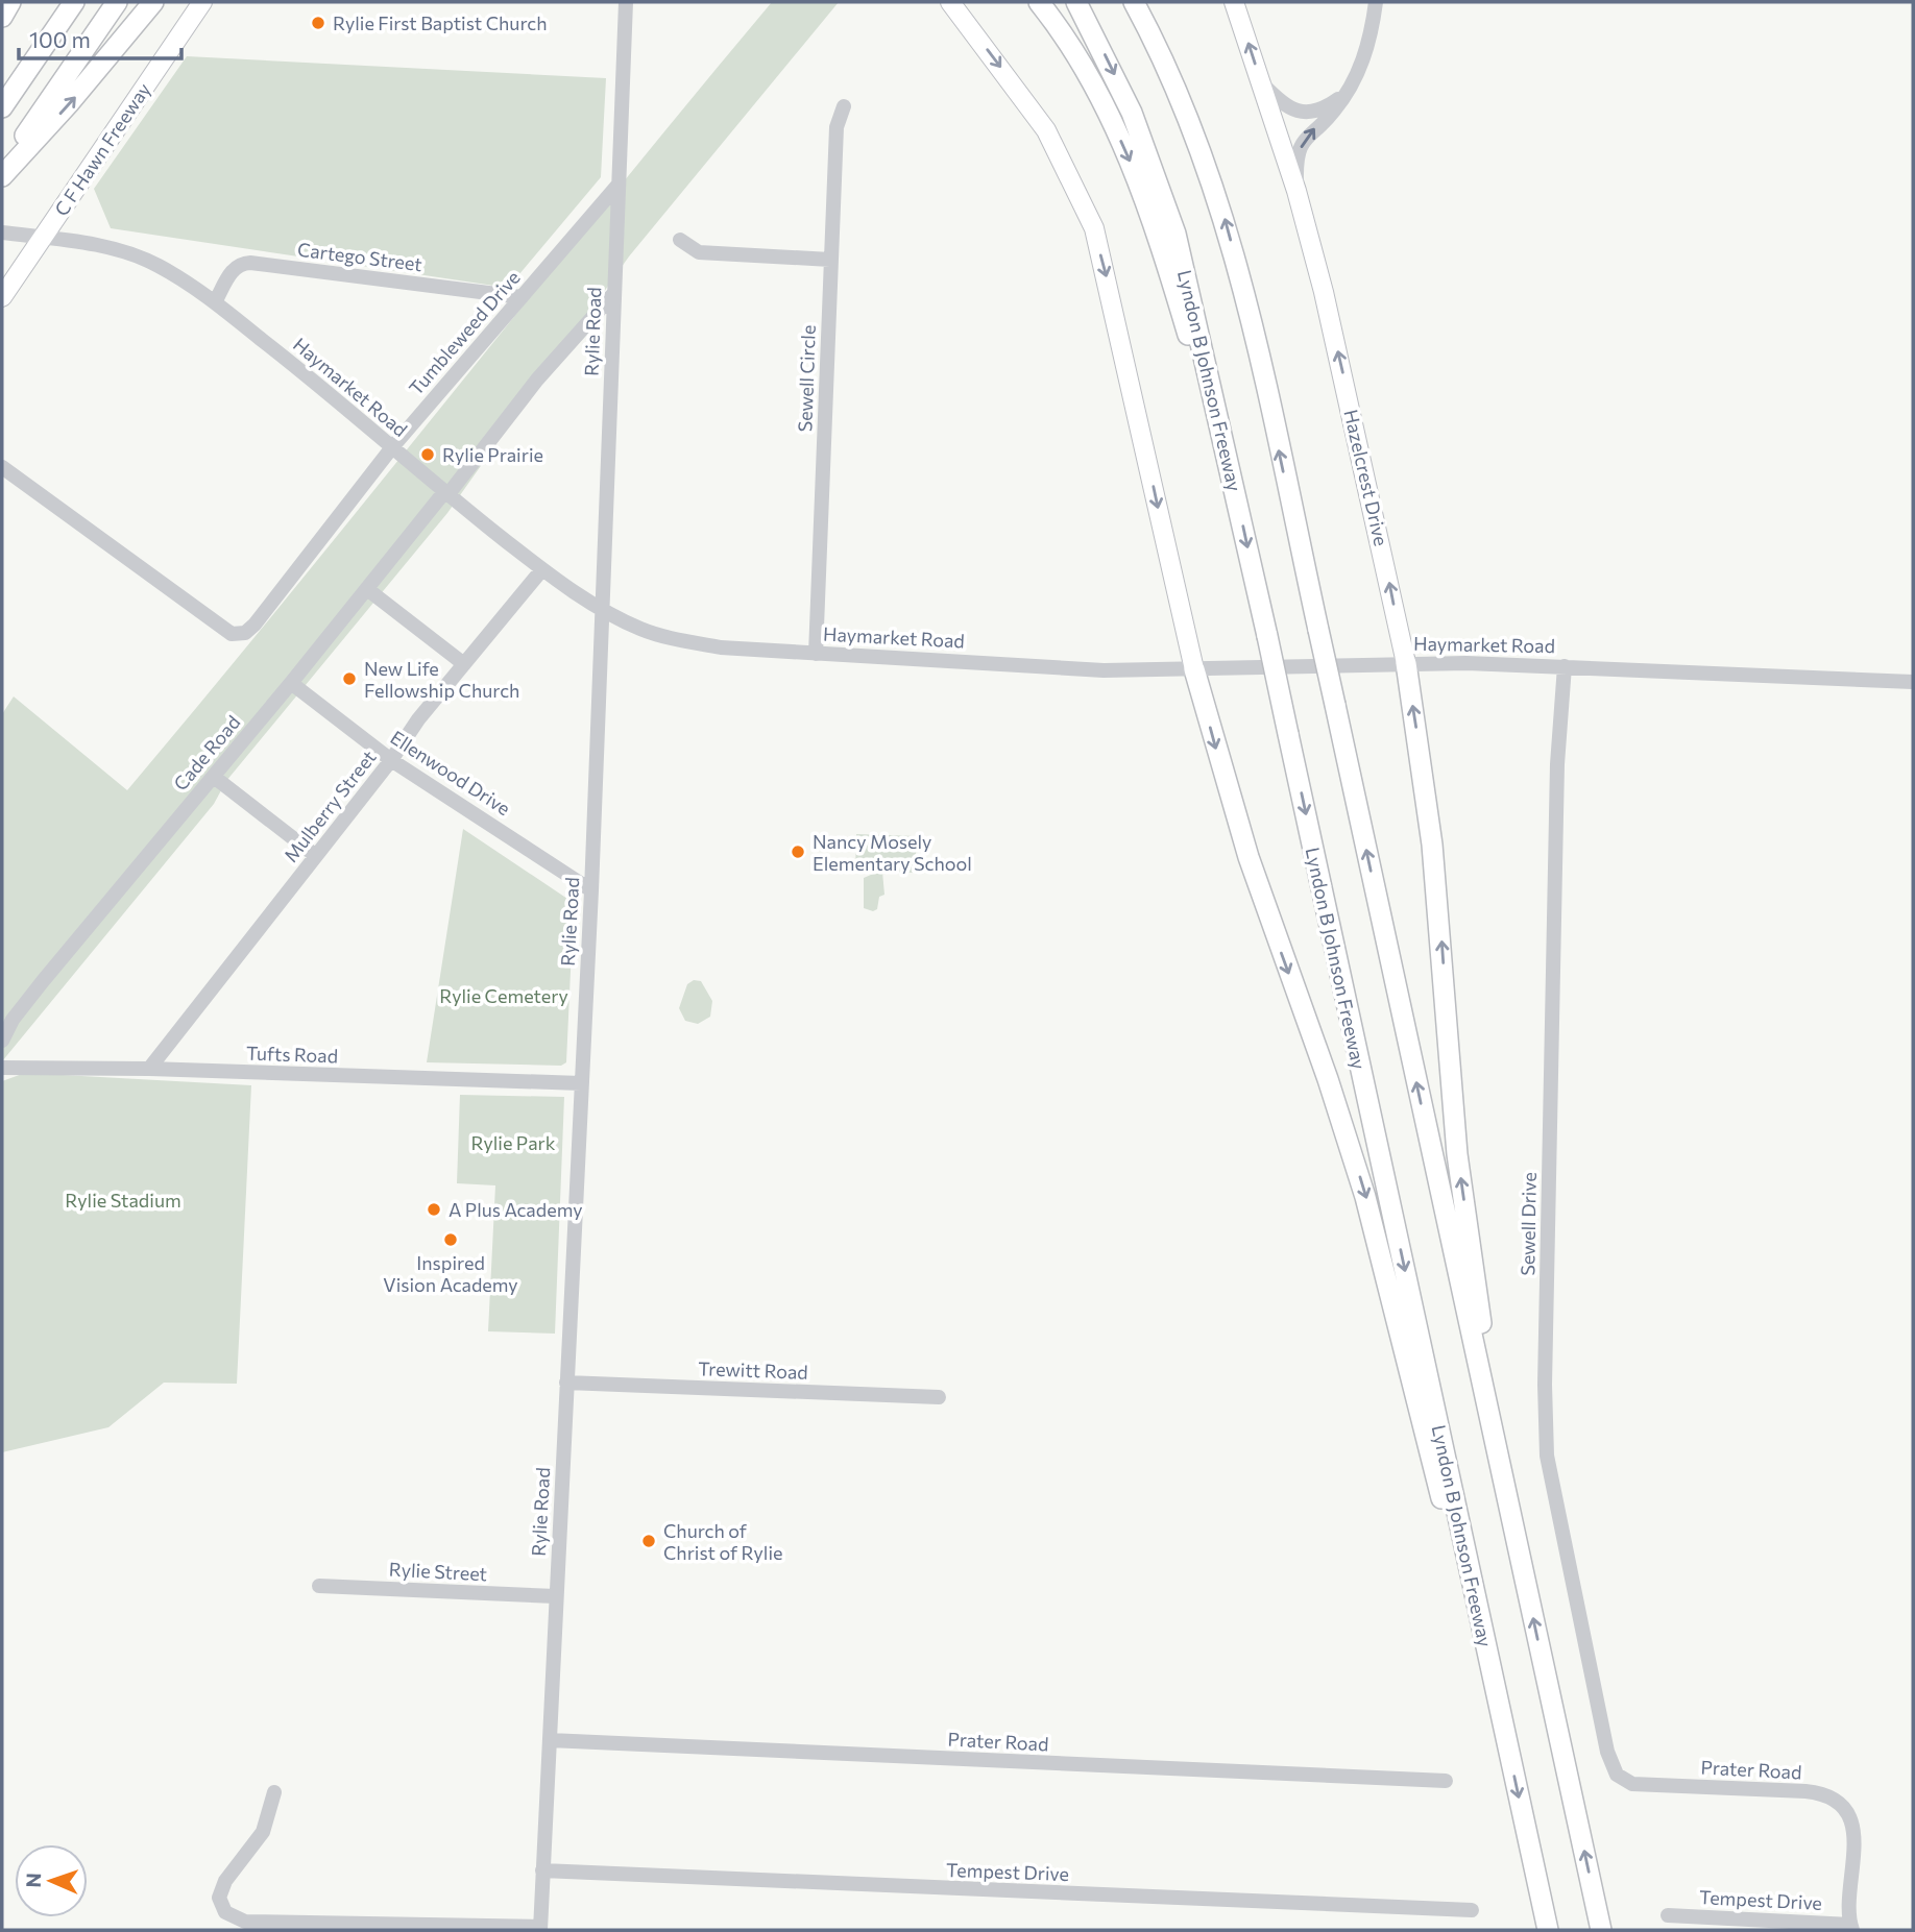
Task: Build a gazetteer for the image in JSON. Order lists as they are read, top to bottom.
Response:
{
  "streets": {
    "highway": ["Lyndon B Johnson Freeway"],
    "main road": ["C F Hawn Freeway", "Hazelcrest Drive"],
    "street": [
      "Cartego Street",
      "Rylie Road",
      "Tumbleweed Drive",
      "Sewell Circle",
      "Haymarket Road",
      "Cade Road",
      "Ellenwood Drive",
      "Mulberry Street",
      "Tufts Road",
      "Sewell Drive",
      "Trewitt Road",
      "Rylie Street",
      "Prater Road",
      "Tempest Drive"
    ]
  },
  "crossings": [
    ["C F Hawn Freeway", "Haymarket Road"],
    ["Cartego Street", "Tumbleweed Drive"],
    ["Cartego Street", "Haymarket Road"],
    ["Rylie Road", "Tumbleweed Drive"],
    ["Rylie Road", "Haymarket Road"],
    ["Rylie Road", "Cade Road"],
    ["Rylie Road", "Ellenwood Drive"],
    ["Rylie Road", "Tufts Road"],
    ["Rylie Road", "Trewitt Road"],
    ["Rylie Road", "Rylie Street"],
    ["Rylie Road", "Prater Road"],
    ["Rylie Road", "Tempest Drive"],
    ["Tumbleweed Drive", "Haymarket Road"],
    ["Sewell Circle", "Haymarket Road"],
    ["Haymarket Road", "Hazelcrest Drive"],
    ["Haymarket Road", "Cade Road"],
    ["Haymarket Road", "Mulberry Street"],
    ["Haymarket Road", "Sewell Drive"],
    ["Cade Road", "Ellenwood Drive"],
    ["Ellenwood Drive", "Mulberry Street"],
    ["Mulberry Street", "Tufts Road"],
    ["Sewell Drive", "Prater Road"],
    ["Prater Road", "Tempest Drive"]
  ],
  "one_way": ["Hazelcrest Drive"],
  "parks": ["Rylie Cemetery", "Rylie Park", "Rylie Stadium"],
  "places": [
    "Rylie First Baptist Church",
    "Rylie Prairie",
    "New Life Fellowship Church",
    "Nancy Mosely Elementary School",
    "A Plus Academy",
    "Inspired Vision Academy",
    "Church of Christ of Rylie"
  ],
  "scale_bar": "100 m",
  "north": "left"
}
